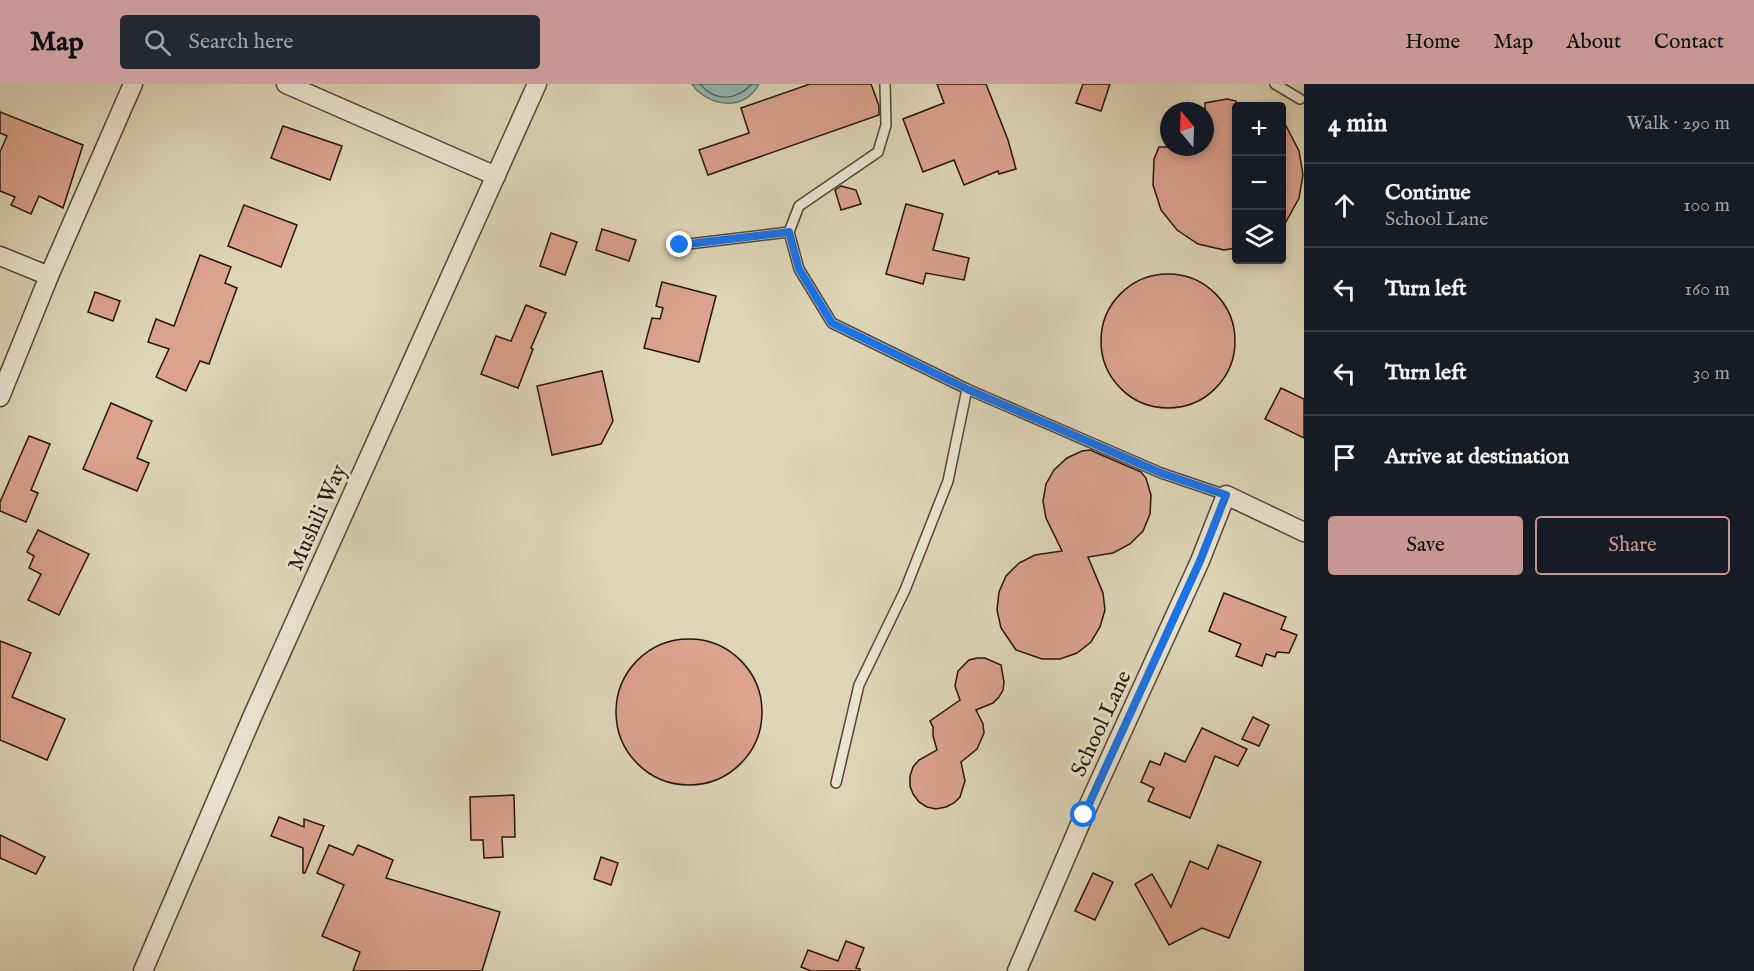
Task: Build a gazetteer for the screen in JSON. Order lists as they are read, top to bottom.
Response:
{
  "streets": {
    "street": ["Mushili Way", "School Lane"]
  },
  "north": "top",
  "page": {
    "header": "Map",
    "search": "Search here",
    "nav": [
      "Home",
      "Map",
      "About",
      "Contact"
    ],
    "heading": ["4 min", "Walk · 290 m"],
    "map_buttons": ["+", "−"],
    "list": [
      ["Continue", "School Lane", "100 m"],
      ["Turn left", "160 m"],
      ["Turn left", "30 m"],
      "Arrive at destination"
    ],
    "buttons": ["Save", "Share"]
  }
}
